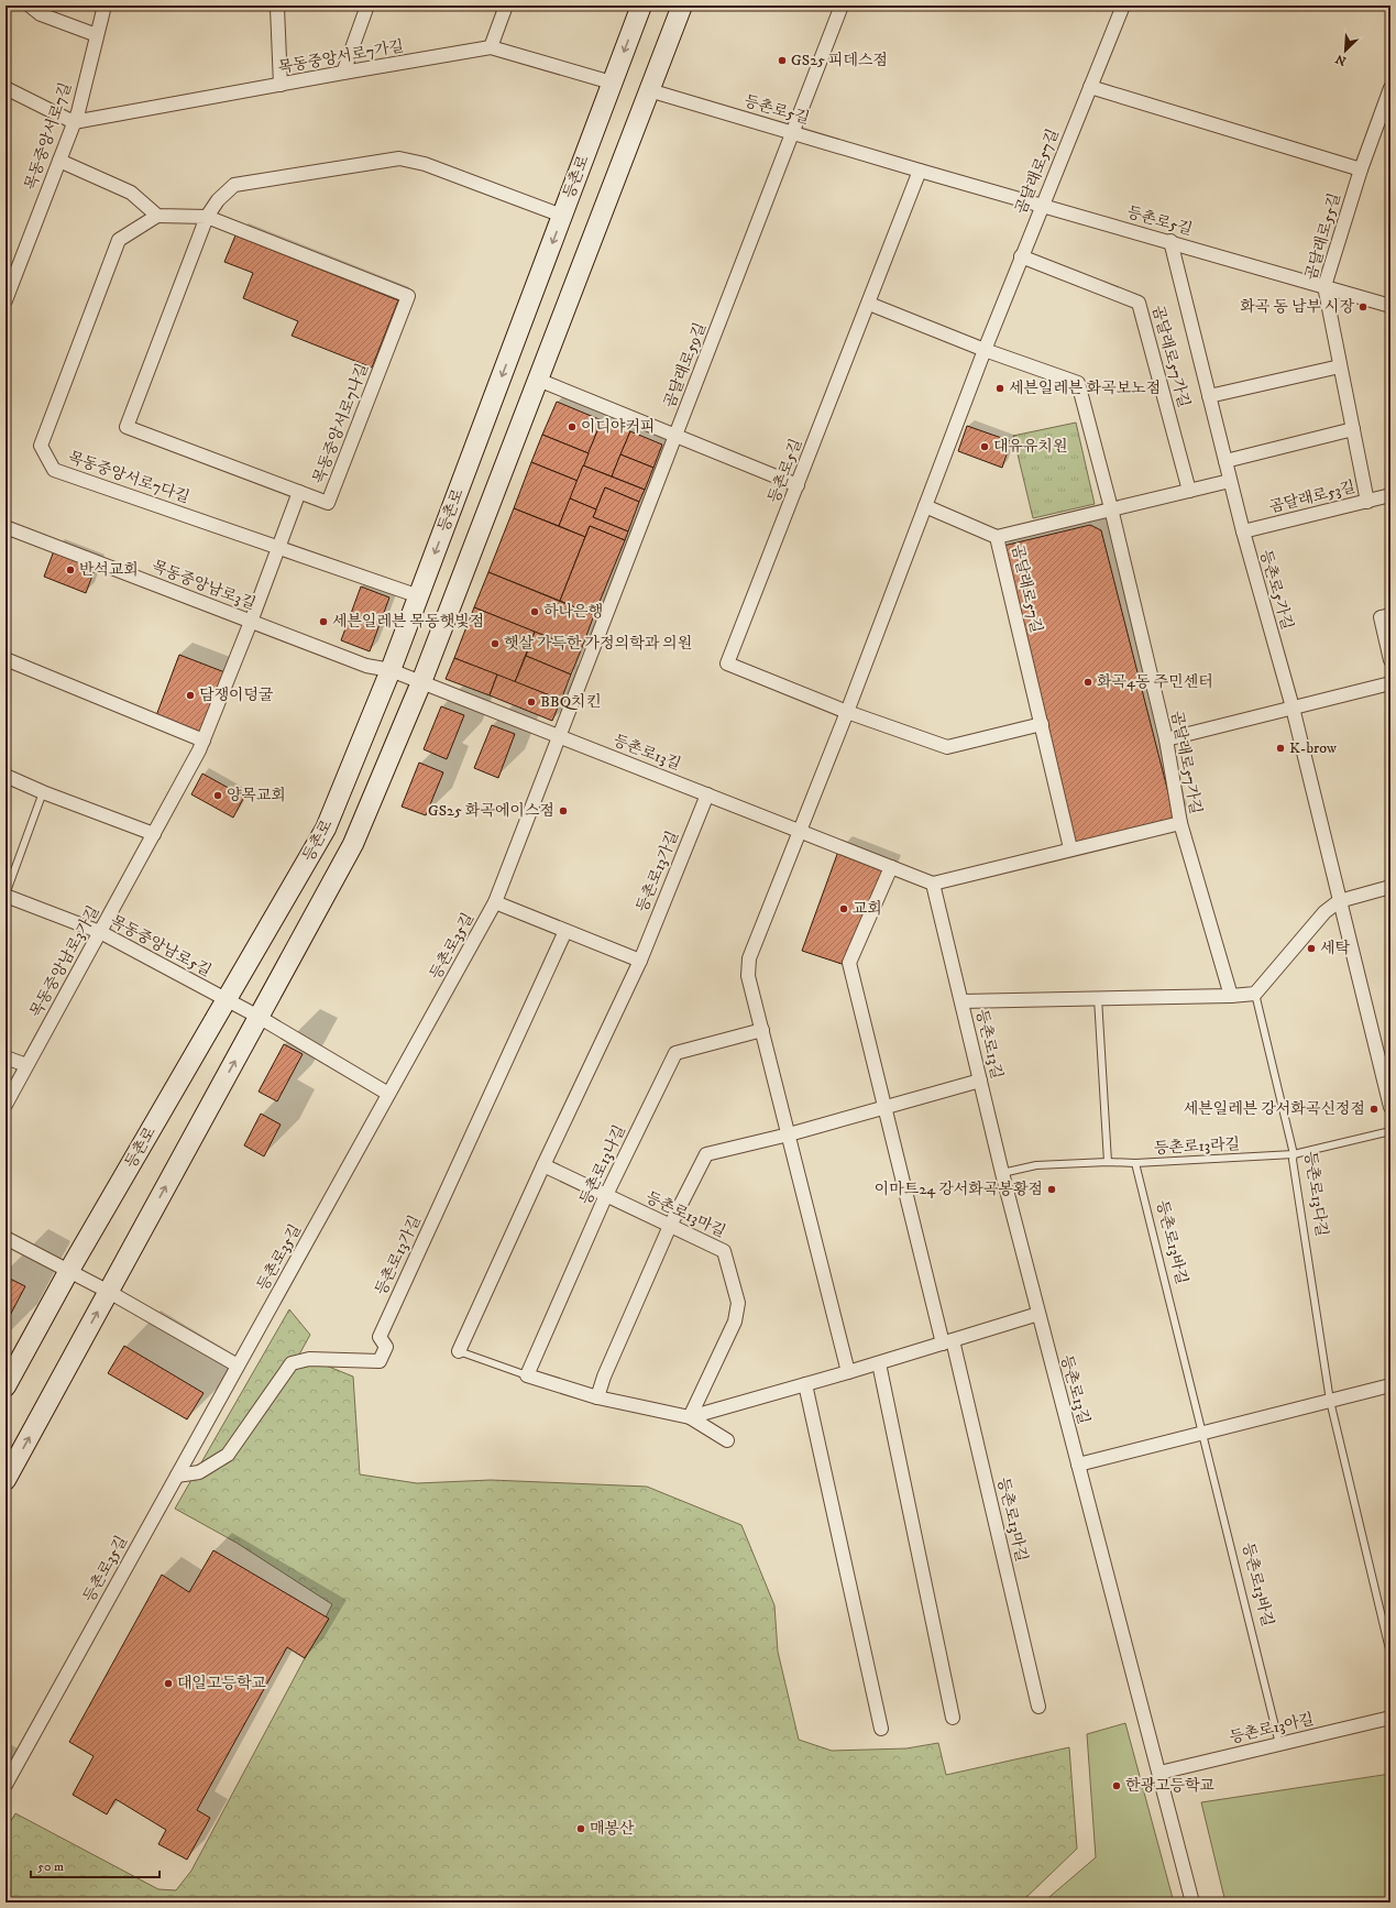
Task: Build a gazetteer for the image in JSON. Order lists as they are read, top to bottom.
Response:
{
  "streets": {
    "main road": ["등촌로"],
    "street": [
      "목동중앙서로7가길",
      "등촌로5길",
      "목동중앙서로7길",
      "곰달래로57길",
      "곰달래로55길",
      "곰달래로57가길",
      "곰달래로59길",
      "목동중앙서로7나길",
      "목동중앙서로7다길",
      "곰달래로53길",
      "목동중앙남로3길",
      "등촌로5가길",
      "등촌로13길",
      "등촌로13가길",
      "목동중앙남로5길",
      "등촌로35길",
      "목동중앙남로3가길",
      "등촌로13나길",
      "등촌로13마길",
      "등촌로13아길"
    ],
    "lane": ["등촌로13라길", "등촌로13다길", "등촌로13바길"]
  },
  "crossings": [
    ["목동중앙서로7가길", "목동중앙서로7길"],
    ["목동중앙서로7가길", "등촌로"],
    ["등촌로5길", "곰달래로57길"],
    ["등촌로5길", "등촌로"],
    ["등촌로5길", "곰달래로55길"],
    ["등촌로5길", "곰달래로59길"],
    ["등촌로5길", "등촌로5가길"],
    ["곰달래로57길", "곰달래로57가길"],
    ["곰달래로57길", "등촌로13길"],
    ["등촌로", "목동중앙서로7나길"],
    ["등촌로", "목동중앙서로7다길"],
    ["등촌로", "목동중앙남로3길"],
    ["등촌로", "등촌로13길"],
    ["등촌로", "목동중앙남로5길"],
    ["곰달래로55길", "곰달래로53길"],
    ["곰달래로59길", "등촌로13길"],
    ["곰달래로59길", "등촌로35길"],
    ["목동중앙서로7나길", "목동중앙서로7다길"],
    ["목동중앙서로7나길", "목동중앙남로3가길"],
    ["목동중앙서로7다길", "목동중앙남로3가길"],
    ["곰달래로53길", "등촌로5가길"],
    ["목동중앙남로3길", "등촌로13길"],
    ["목동중앙남로3길", "목동중앙남로3가길"],
    ["등촌로13길", "등촌로13가길"],
    ["등촌로13길", "등촌로35길"],
    ["등촌로13길", "등촌로13라길"],
    ["등촌로13길", "등촌로13아길"],
    ["등촌로13가길", "등촌로35길"],
    ["등촌로13가길", "등촌로13마길"],
    ["목동중앙남로5길", "목동중앙남로3가길"],
    ["등촌로13라길", "등촌로13다길"],
    ["등촌로13라길", "등촌로13바길"],
    ["등촌로13나길", "등촌로13마길"],
    ["등촌로13바길", "등촌로13아길"]
  ],
  "places": [
    "GS25 피데스점",
    "화곡 동 남부 시장",
    "세븐일레븐 화곡보노점",
    "이디야커피",
    "대유유치원",
    "반석교회",
    "하나은행",
    "세븐일레븐 목동햇빛점",
    "햇살 가득한 가정의학과 의원",
    "화곡4동 주민센터",
    "담쟁이덩굴",
    "BBQ치킨",
    "K-brow",
    "양목교회",
    "GS25 화곡에이스점",
    "교회",
    "세탁",
    "세븐일레븐 강서화곡신정점",
    "이마트24 강서화곡봉황점",
    "대일고등학교",
    "한광고등학교",
    "매봉산"
  ],
  "scale_bar": "50 m",
  "north": "bottom left"
}
